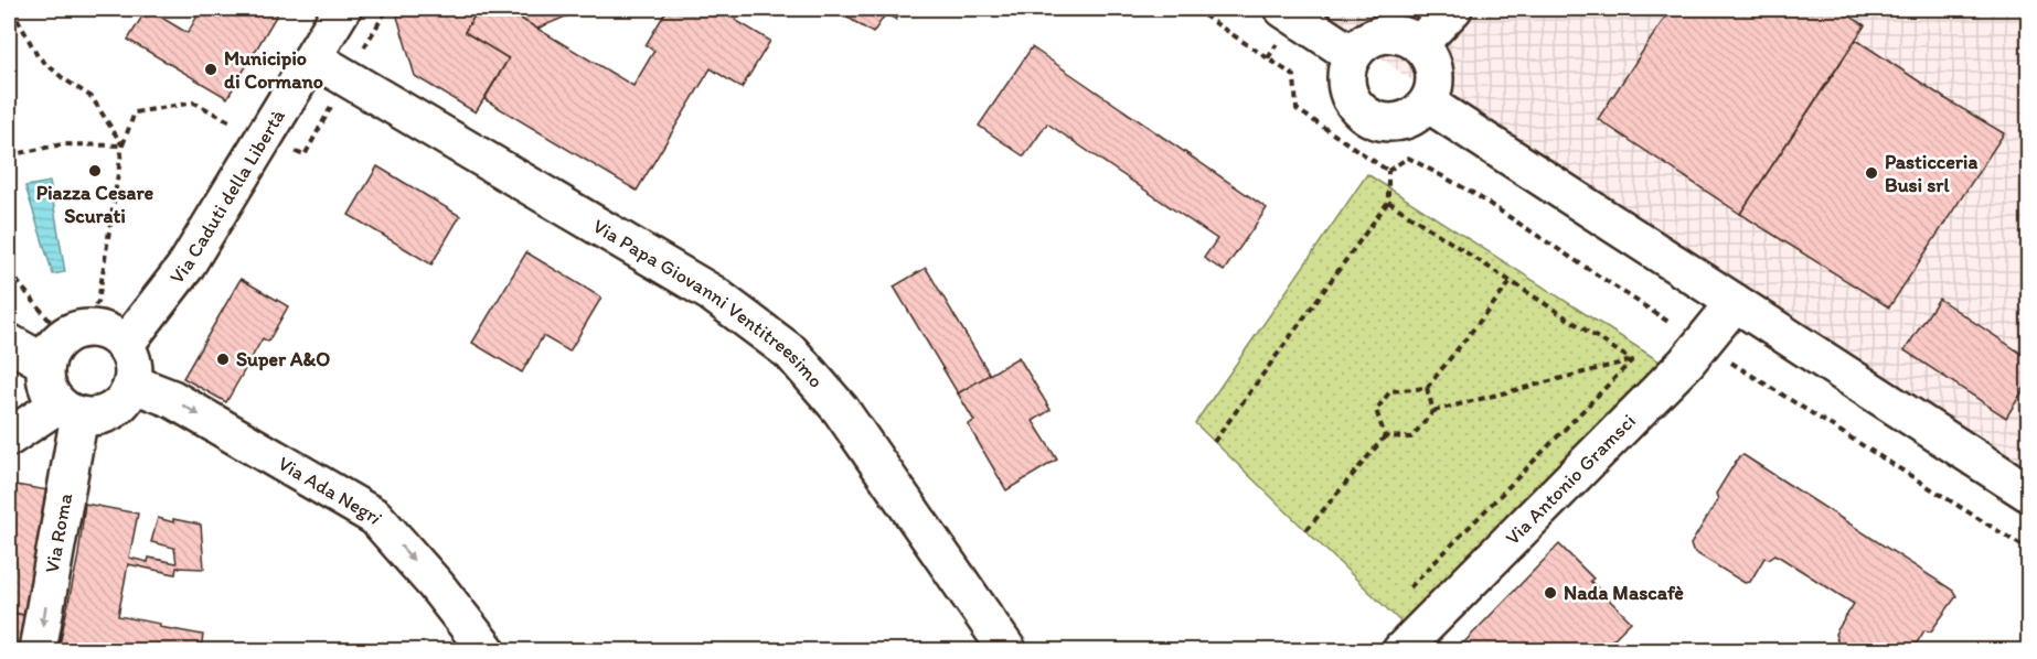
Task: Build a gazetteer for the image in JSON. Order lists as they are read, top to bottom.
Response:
{
  "streets": {
    "street": [
      "Via Caduti della Libertà",
      "Via Papa Giovanni Ventitreesimo",
      "Via Antonio Gramsci",
      "Via Ada Negri",
      "Via Roma"
    ]
  },
  "crossings": [
    ["Via Caduti della Libertà", "Via Papa Giovanni Ventitreesimo"],
    ["Via Caduti della Libertà", "Via Ada Negri"],
    ["Via Caduti della Libertà", "Via Roma"],
    ["Via Ada Negri", "Via Roma"]
  ],
  "one_way": ["Via Ada Negri", "Via Roma"],
  "places": [
    "Municipio di Cormano",
    "Piazza Cesare Scurati",
    "Pasticceria Busi srl",
    "Super A&O",
    "Nada Mascafè"
  ]
}
